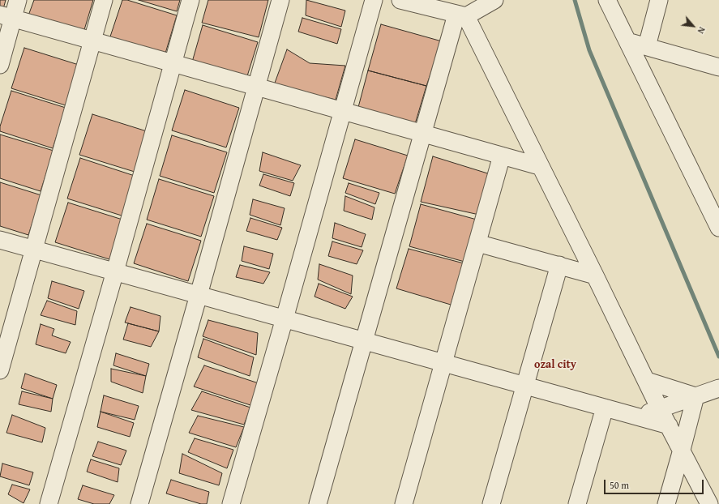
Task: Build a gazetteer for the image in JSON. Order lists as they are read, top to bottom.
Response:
{
  "districts": ["ozal city"],
  "scale_bar": "50 m",
  "north": "bottom right"
}
